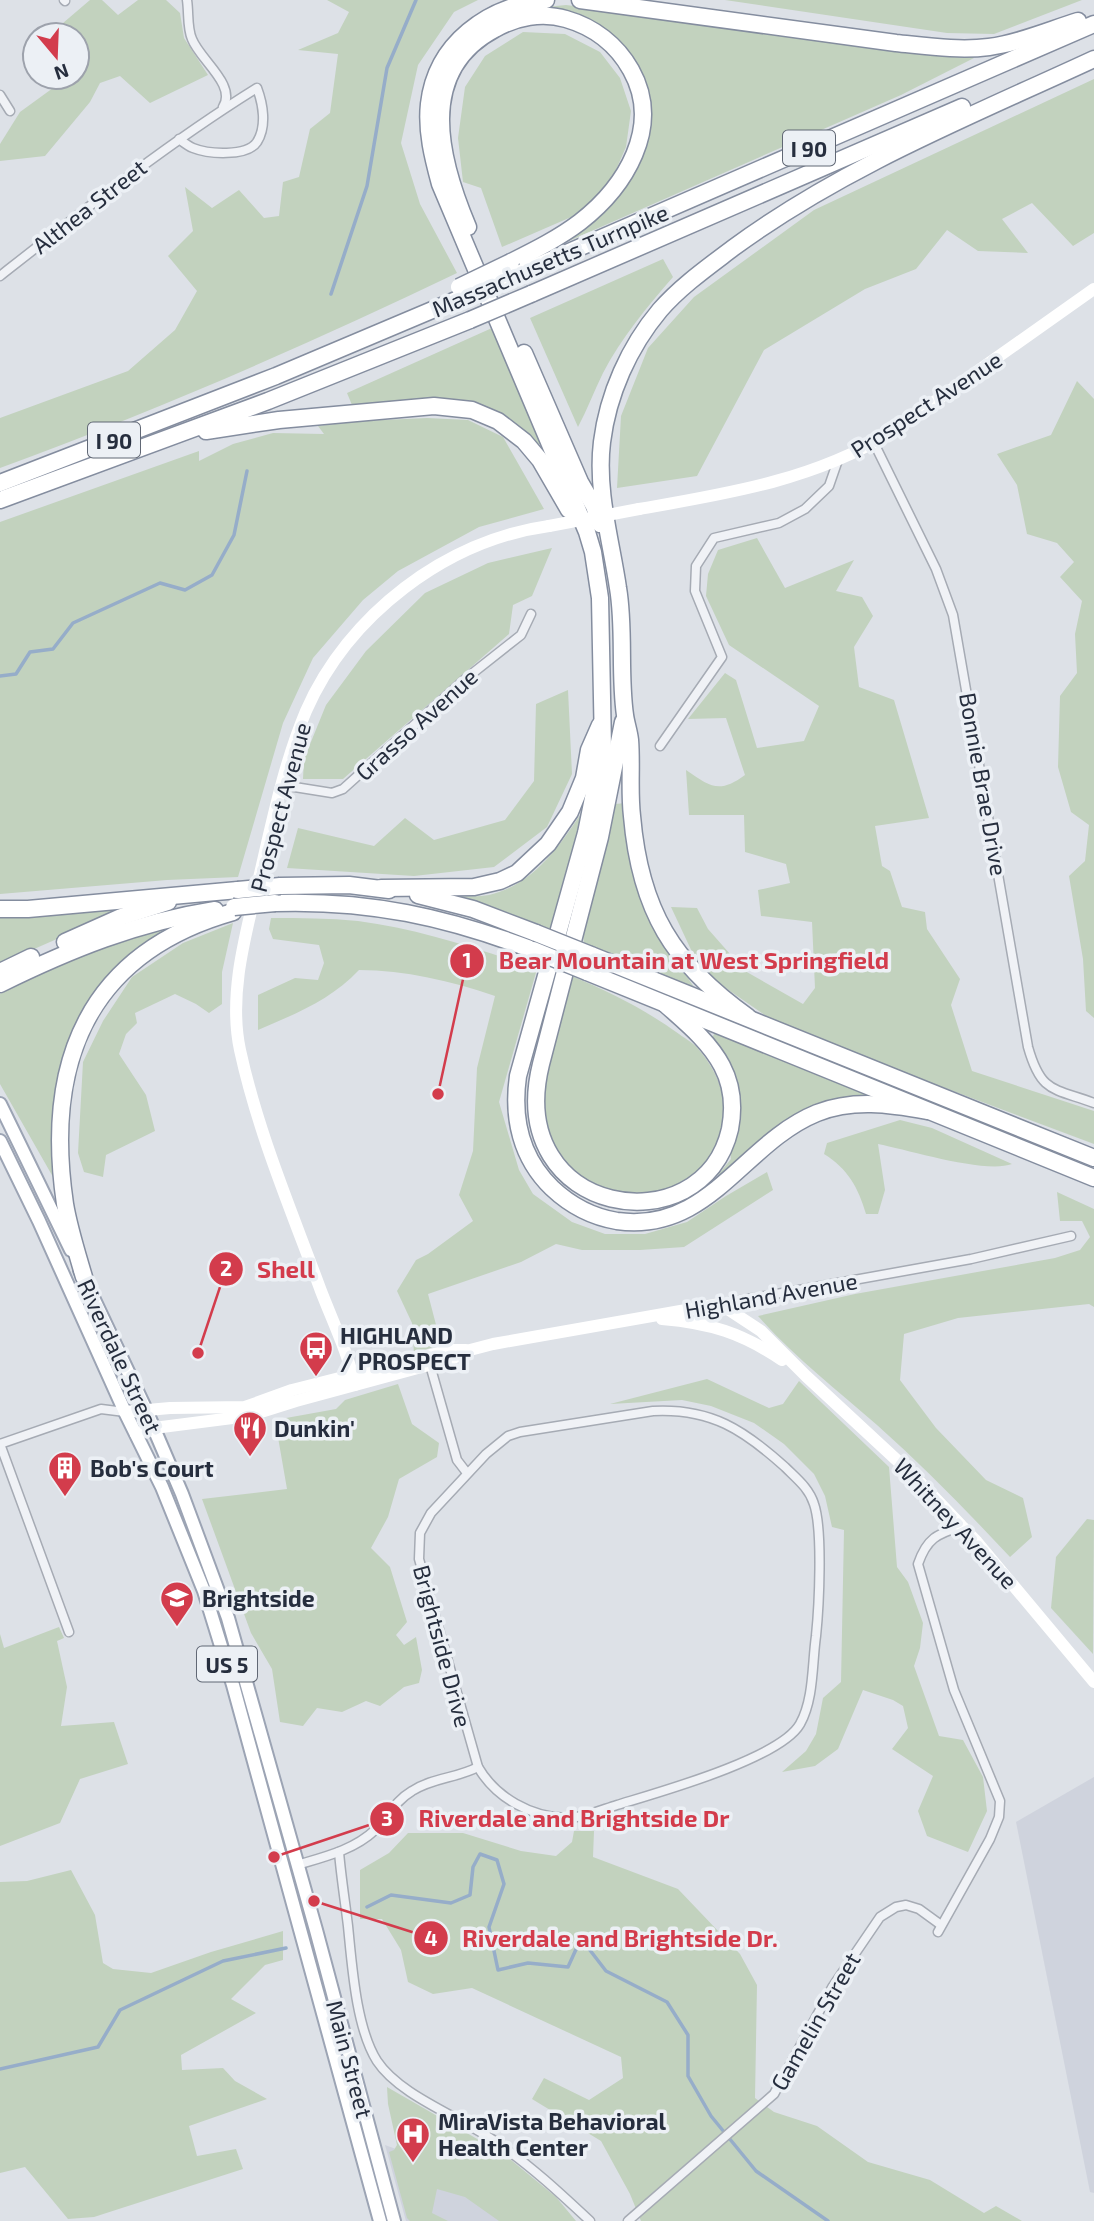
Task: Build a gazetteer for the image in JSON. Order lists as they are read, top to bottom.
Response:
{
  "streets": {
    "highway": ["I 90", "Massachusetts Turnpike"],
    "main road": [
      "Prospect Avenue",
      "Highland Avenue",
      "Riverdale Street",
      "Whitney Avenue",
      "US 5",
      "Main Street"
    ],
    "street": [
      "Althea Street",
      "Grasso Avenue",
      "Bonnie Brae Drive",
      "Brightside Drive",
      "Gamelin Street"
    ]
  },
  "crossings": [
    ["Prospect Avenue", "Grasso Avenue"],
    ["Prospect Avenue", "Bonnie Brae Drive"],
    ["Prospect Avenue", "Highland Avenue"],
    ["Highland Avenue", "Riverdale Street"],
    ["Highland Avenue", "Whitney Avenue"],
    ["Riverdale Street", "Main Street"],
    ["Whitney Avenue", "Gamelin Street"]
  ],
  "places": {
    "other": [
      "Bear Mountain at West Springfield",
      "Shell",
      "Riverdale and Brightside Dr",
      "Riverdale and Brightside Dr."
    ],
    "bus stop": ["HIGHLAND / PROSPECT"],
    "restaurant": ["Dunkin'"],
    "building": ["Bob's Court"],
    "school or university": ["Brightside"],
    "hospital": ["MiraVista Behavioral Health Center"]
  },
  "north": "bottom"
}
